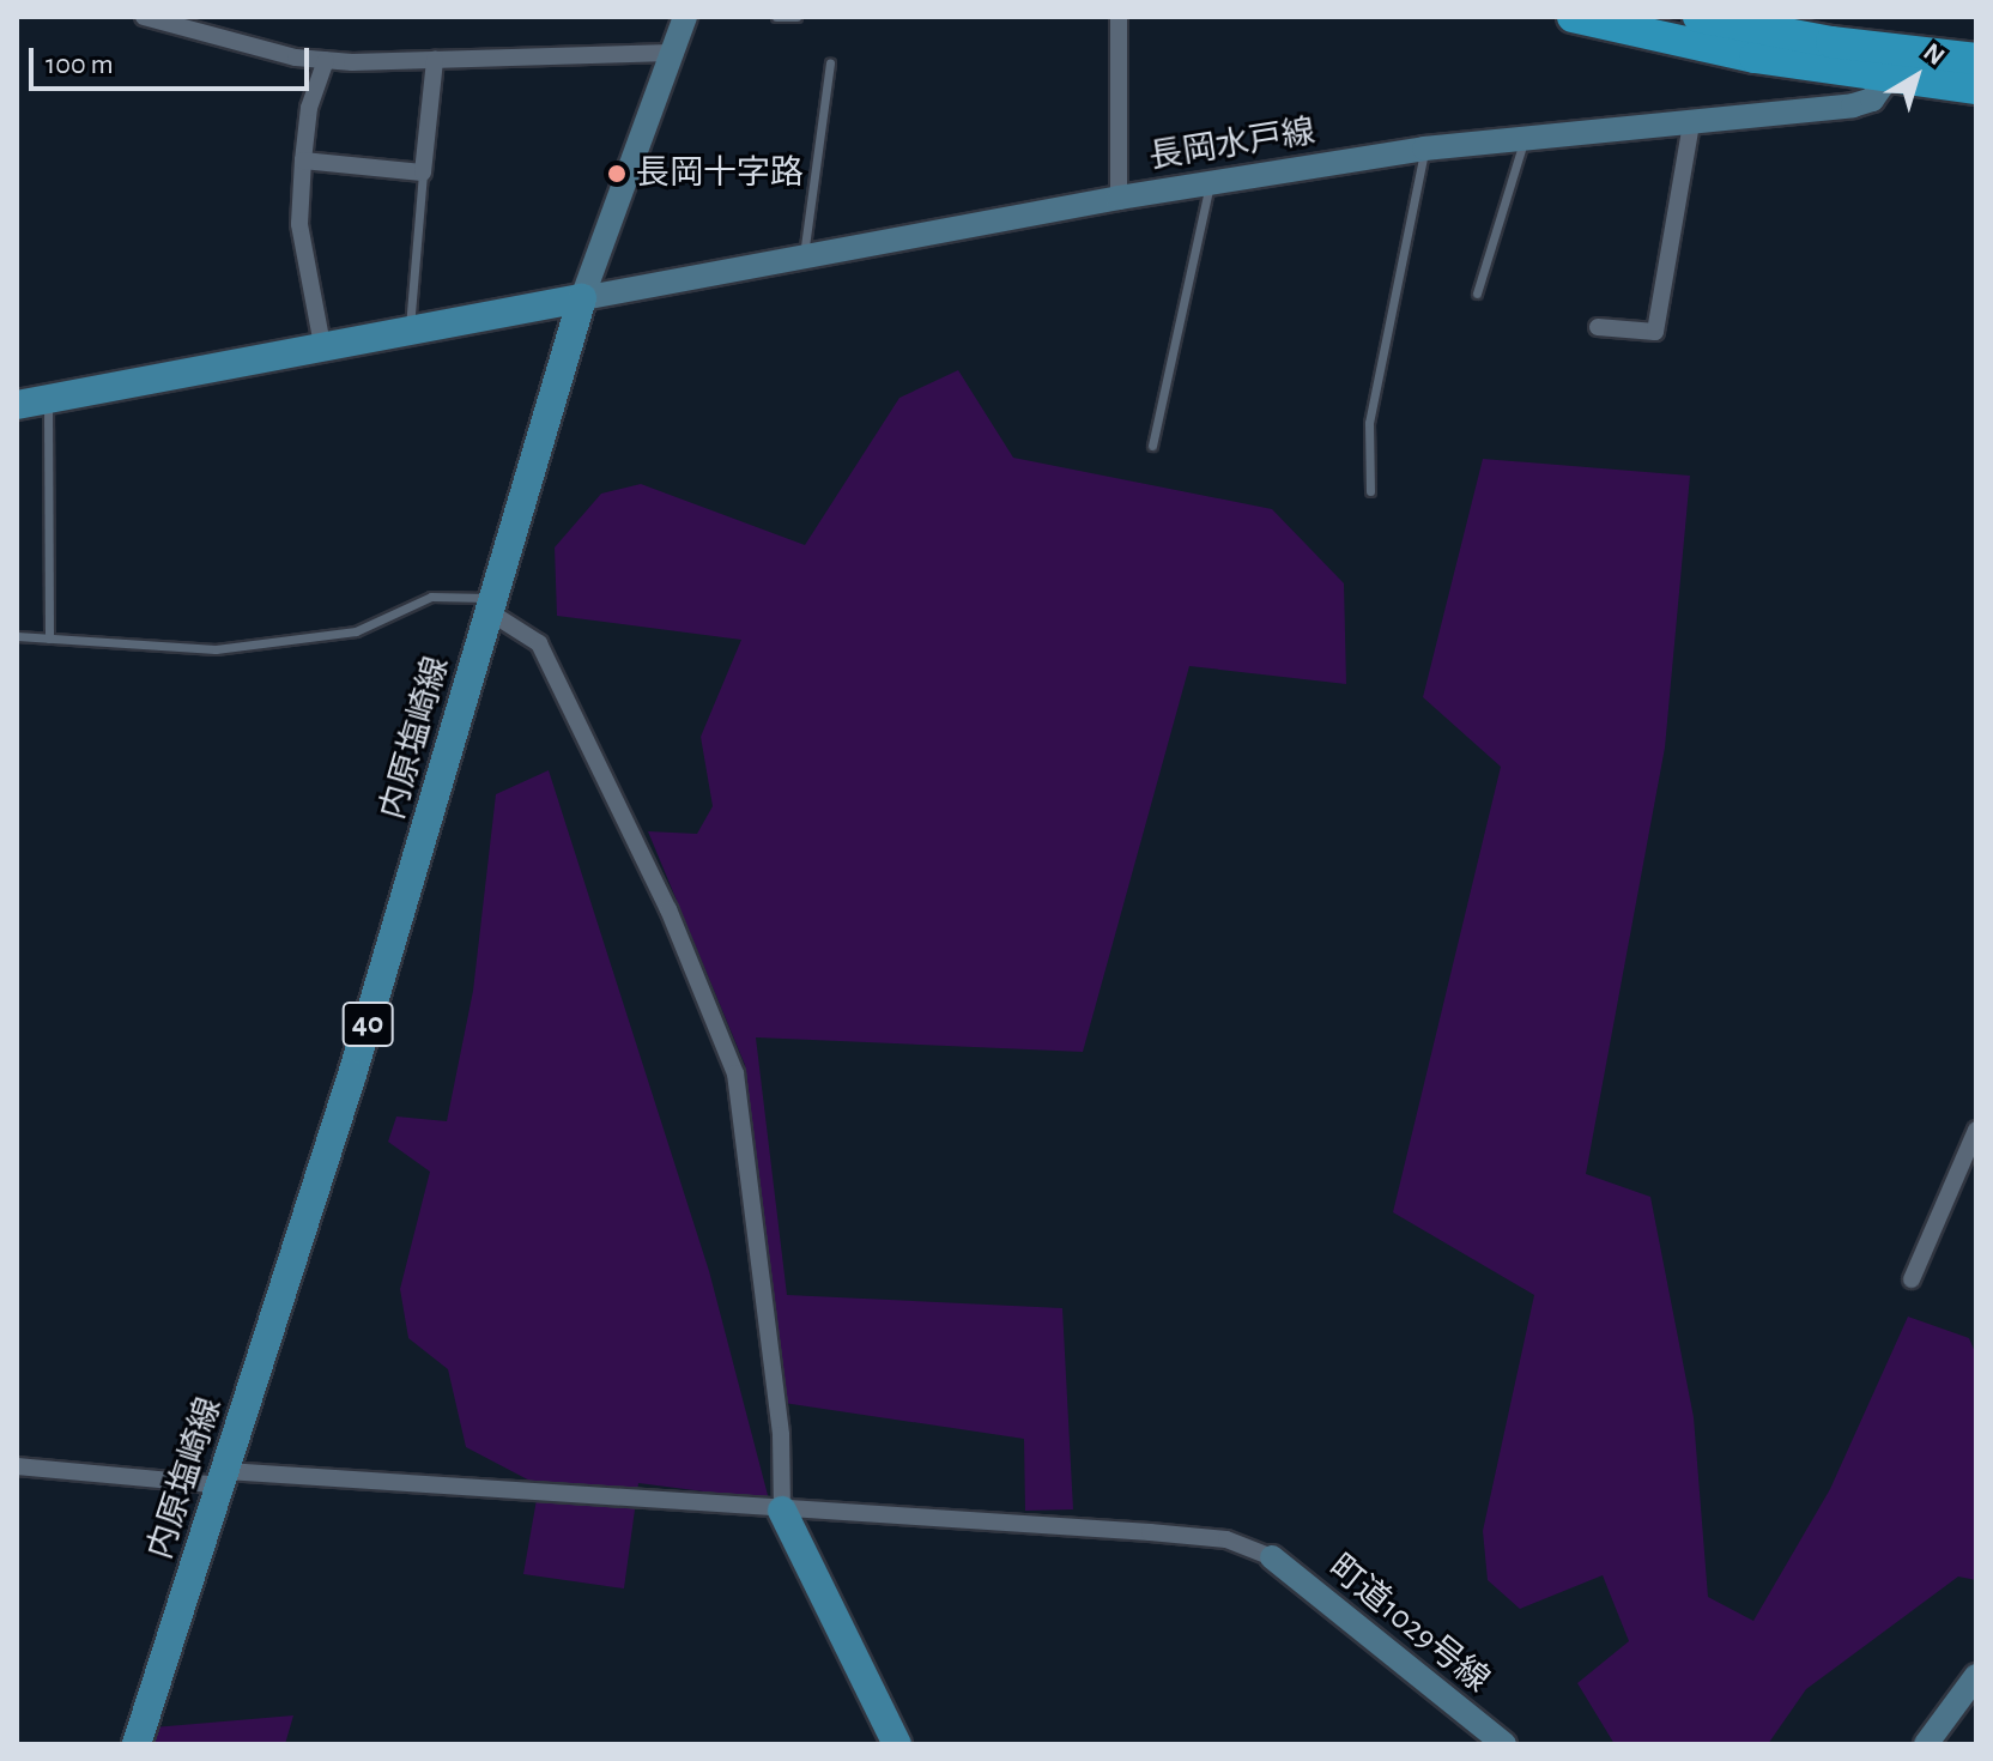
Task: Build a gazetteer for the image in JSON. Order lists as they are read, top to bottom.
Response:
{
  "streets": {
    "main road": [
      "長岡水戸線",
      "内原塩崎線",
      "40",
      "町道1029号線"
    ]
  },
  "crossings": [
    ["長岡水戸線", "内原塩崎線"]
  ],
  "places": ["長岡十字路"],
  "scale_bar": "100 m",
  "north": "top right"
}
